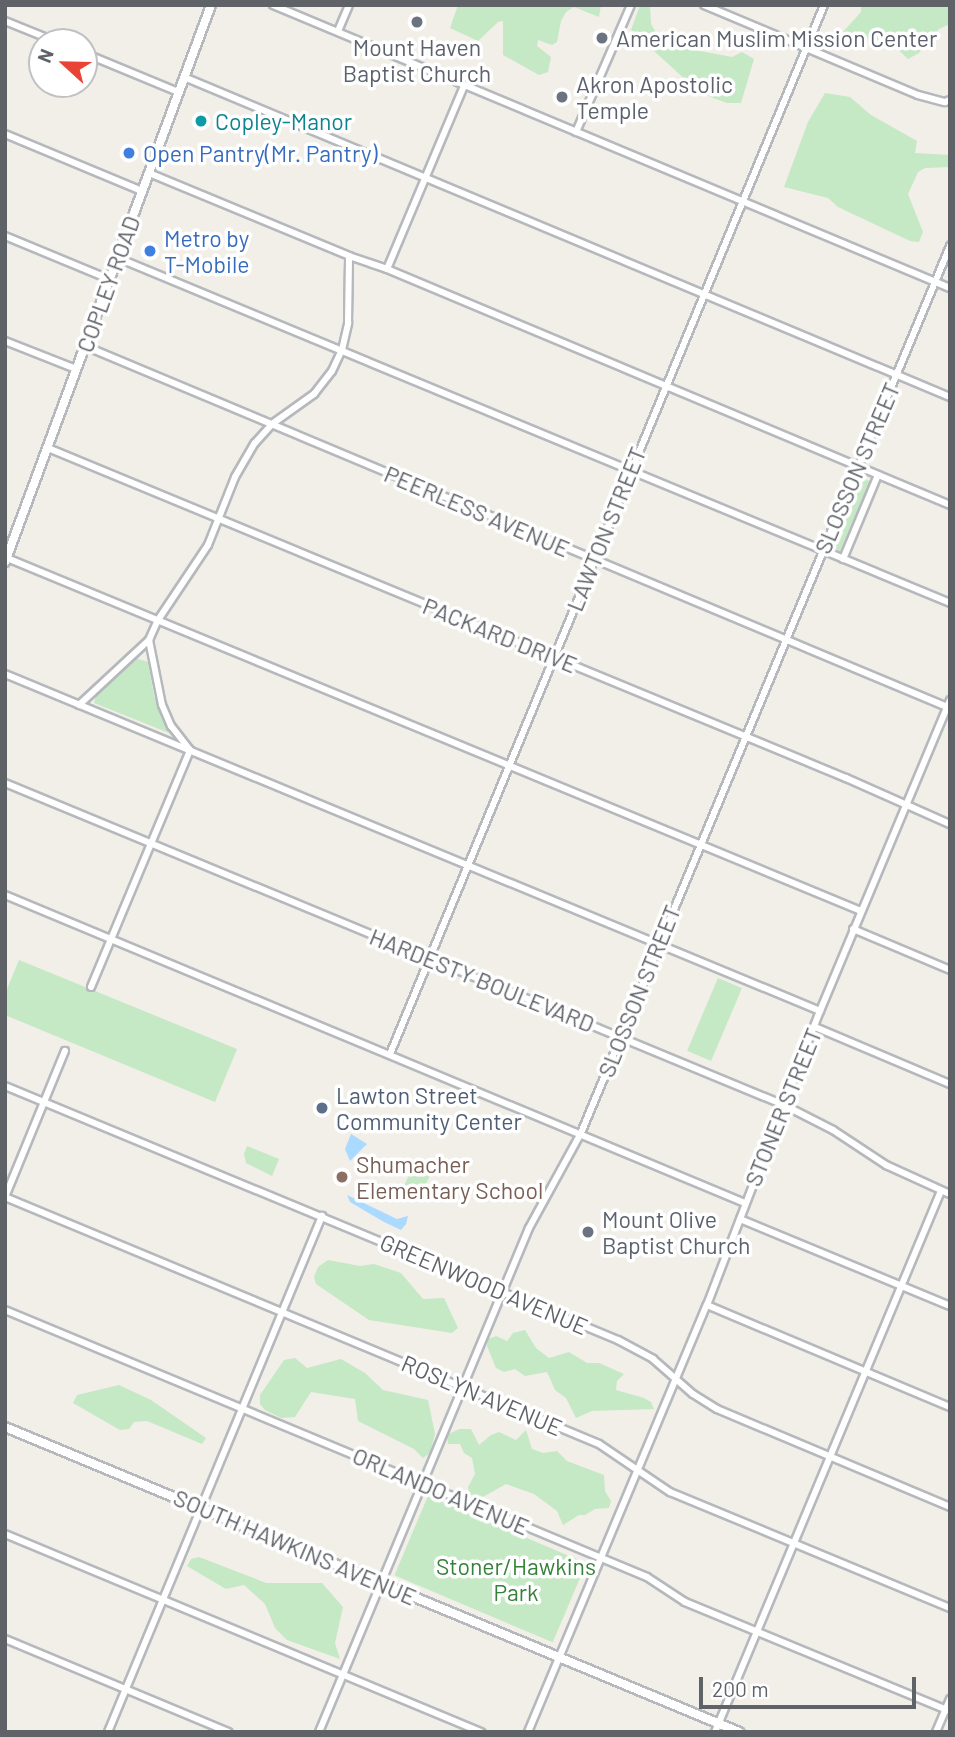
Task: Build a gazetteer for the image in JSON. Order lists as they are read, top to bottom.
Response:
{
  "streets": {
    "street": [
      "COPLEY ROAD",
      "SLOSSON STREET",
      "PEERLESS AVENUE",
      "LAWTON STREET",
      "PACKARD DRIVE",
      "HARDESTY BOULEVARD",
      "STONER STREET",
      "GREENWOOD AVENUE",
      "ROSLYN AVENUE",
      "ORLANDO AVENUE",
      "SOUTH HAWKINS AVENUE"
    ]
  },
  "crossings": [
    ["COPLEY ROAD", "PEERLESS AVENUE"],
    ["COPLEY ROAD", "PACKARD DRIVE"],
    ["SLOSSON STREET", "PEERLESS AVENUE"],
    ["SLOSSON STREET", "PACKARD DRIVE"],
    ["SLOSSON STREET", "HARDESTY BOULEVARD"],
    ["SLOSSON STREET", "GREENWOOD AVENUE"],
    ["SLOSSON STREET", "ROSLYN AVENUE"],
    ["SLOSSON STREET", "ORLANDO AVENUE"],
    ["SLOSSON STREET", "SOUTH HAWKINS AVENUE"],
    ["PEERLESS AVENUE", "LAWTON STREET"],
    ["PEERLESS AVENUE", "STONER STREET"],
    ["LAWTON STREET", "PACKARD DRIVE"],
    ["LAWTON STREET", "HARDESTY BOULEVARD"],
    ["PACKARD DRIVE", "STONER STREET"],
    ["HARDESTY BOULEVARD", "STONER STREET"],
    ["STONER STREET", "GREENWOOD AVENUE"],
    ["STONER STREET", "ROSLYN AVENUE"],
    ["STONER STREET", "ORLANDO AVENUE"],
    ["STONER STREET", "SOUTH HAWKINS AVENUE"]
  ],
  "parks": ["Stoner/Hawkins Park"],
  "places": [
    "Mount Haven Baptist Church",
    "American Muslim Mission Center",
    "Akron Apostolic Temple",
    "Copley-Manor",
    "Open Pantry(Mr. Pantry)",
    "Metro by T-Mobile",
    "Lawton Street Community Center",
    "Shumacher Elementary School",
    "Mount Olive Baptist Church"
  ],
  "scale_bar": "200 m",
  "north": "left"
}
